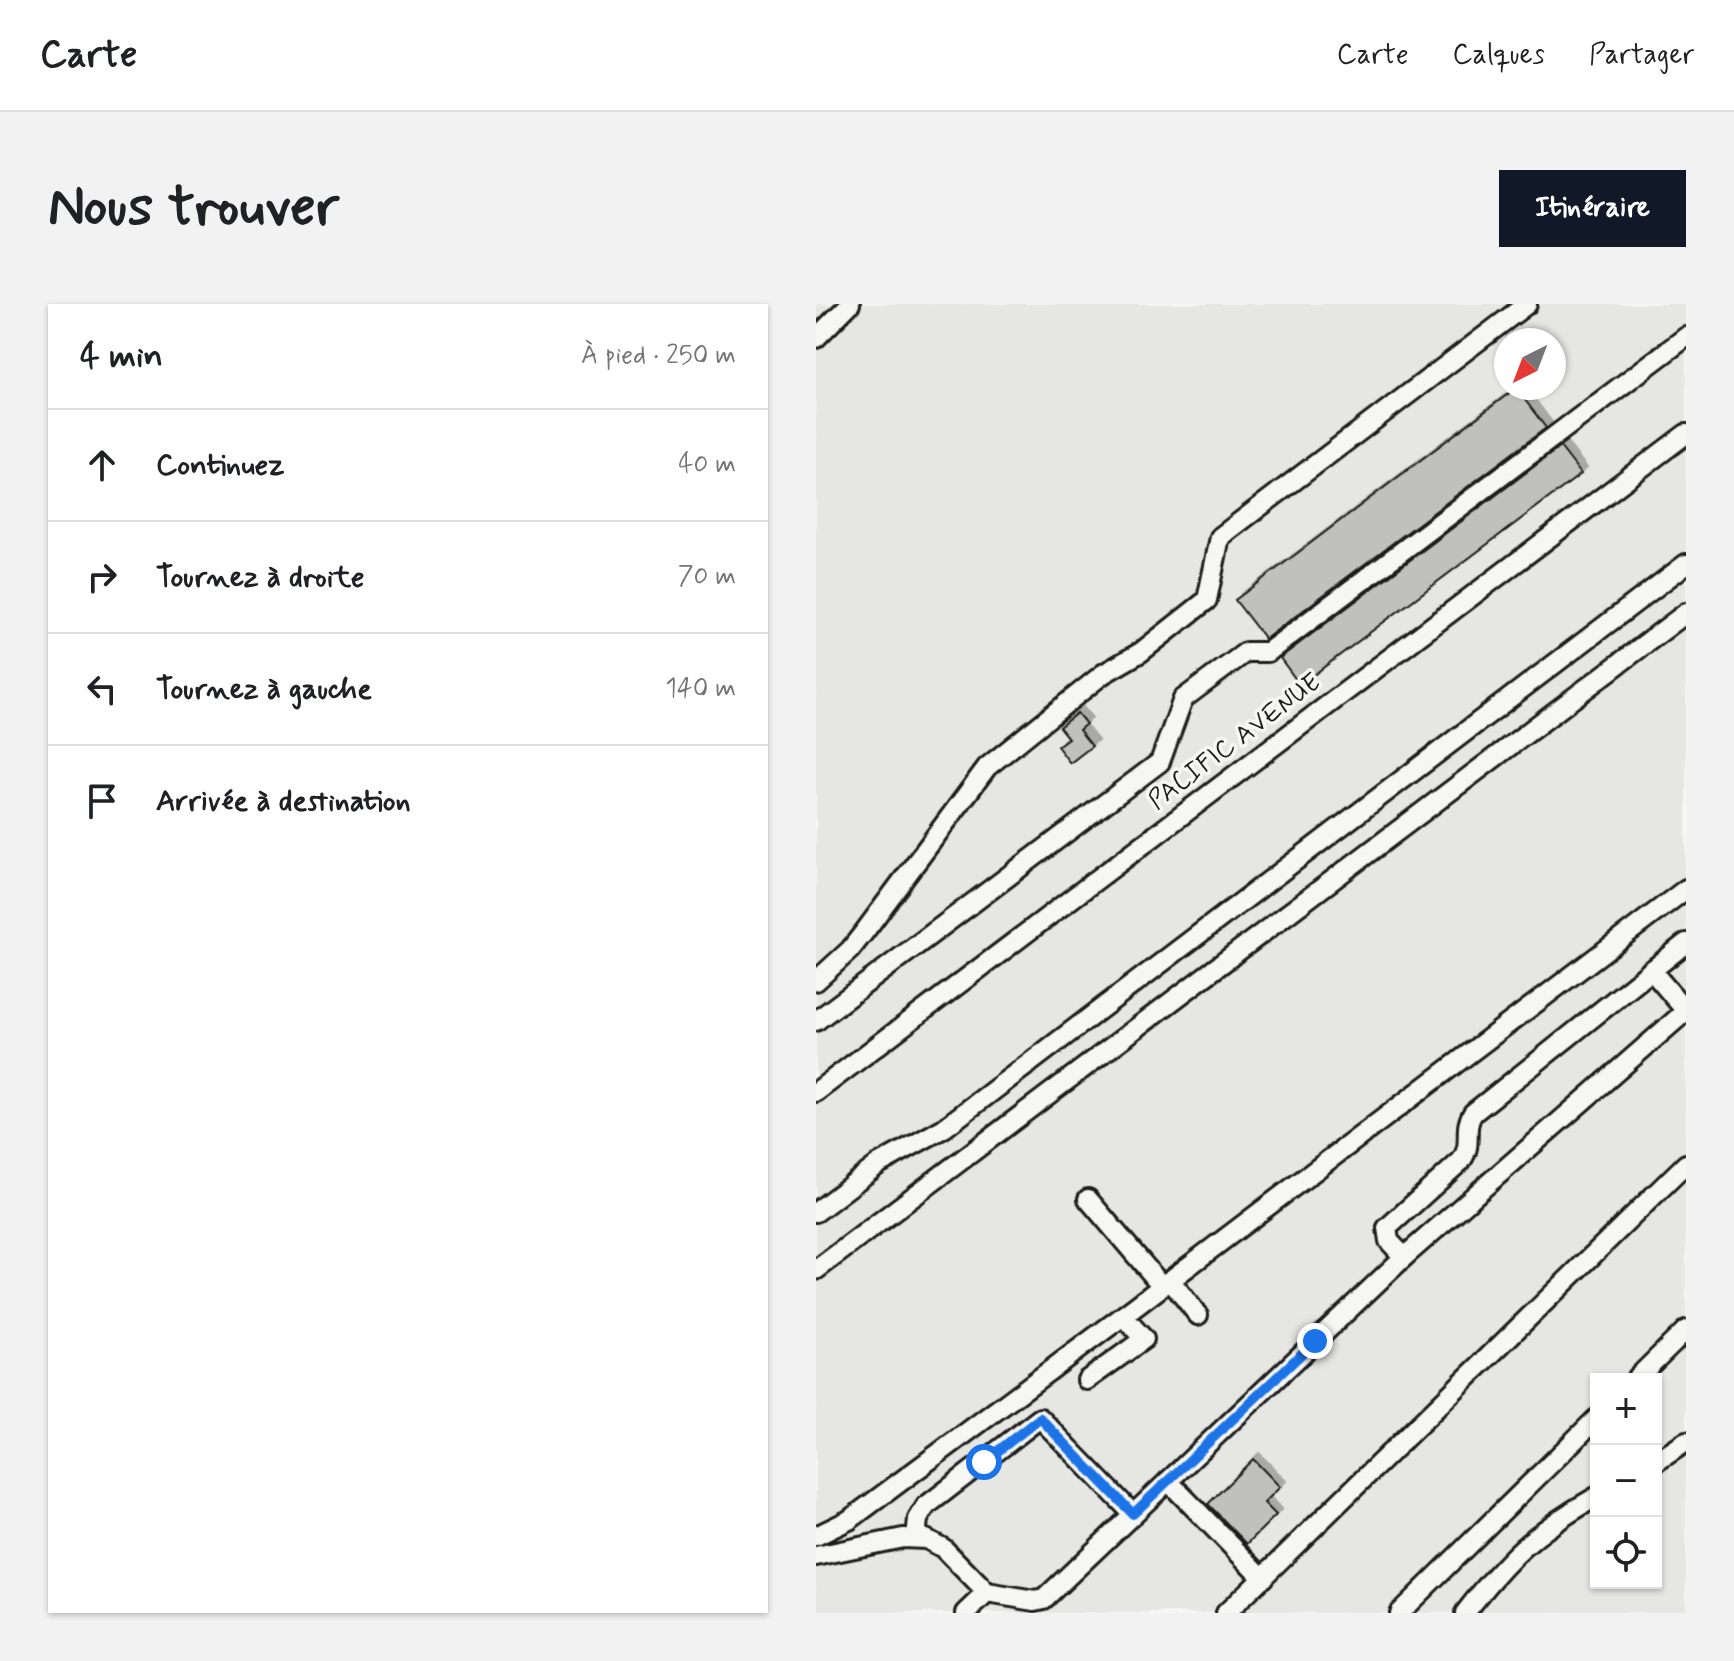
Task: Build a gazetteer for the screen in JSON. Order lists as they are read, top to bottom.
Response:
{
  "streets": {
    "street": ["PACIFIC AVENUE"]
  },
  "north": "bottom left",
  "page": {
    "header": "Carte",
    "nav": ["Carte", "Calques", "Partager"],
    "buttons": "Itinéraire",
    "title": "Nous trouver",
    "heading": ["4 min", "À pied · 250 m"],
    "list": [
      ["Continuez", "40 m"],
      ["Tournez à droite", "70 m"],
      ["Tournez à gauche", "140 m"],
      "Arrivée à destination"
    ],
    "map_buttons": ["+", "−"]
  }
}
